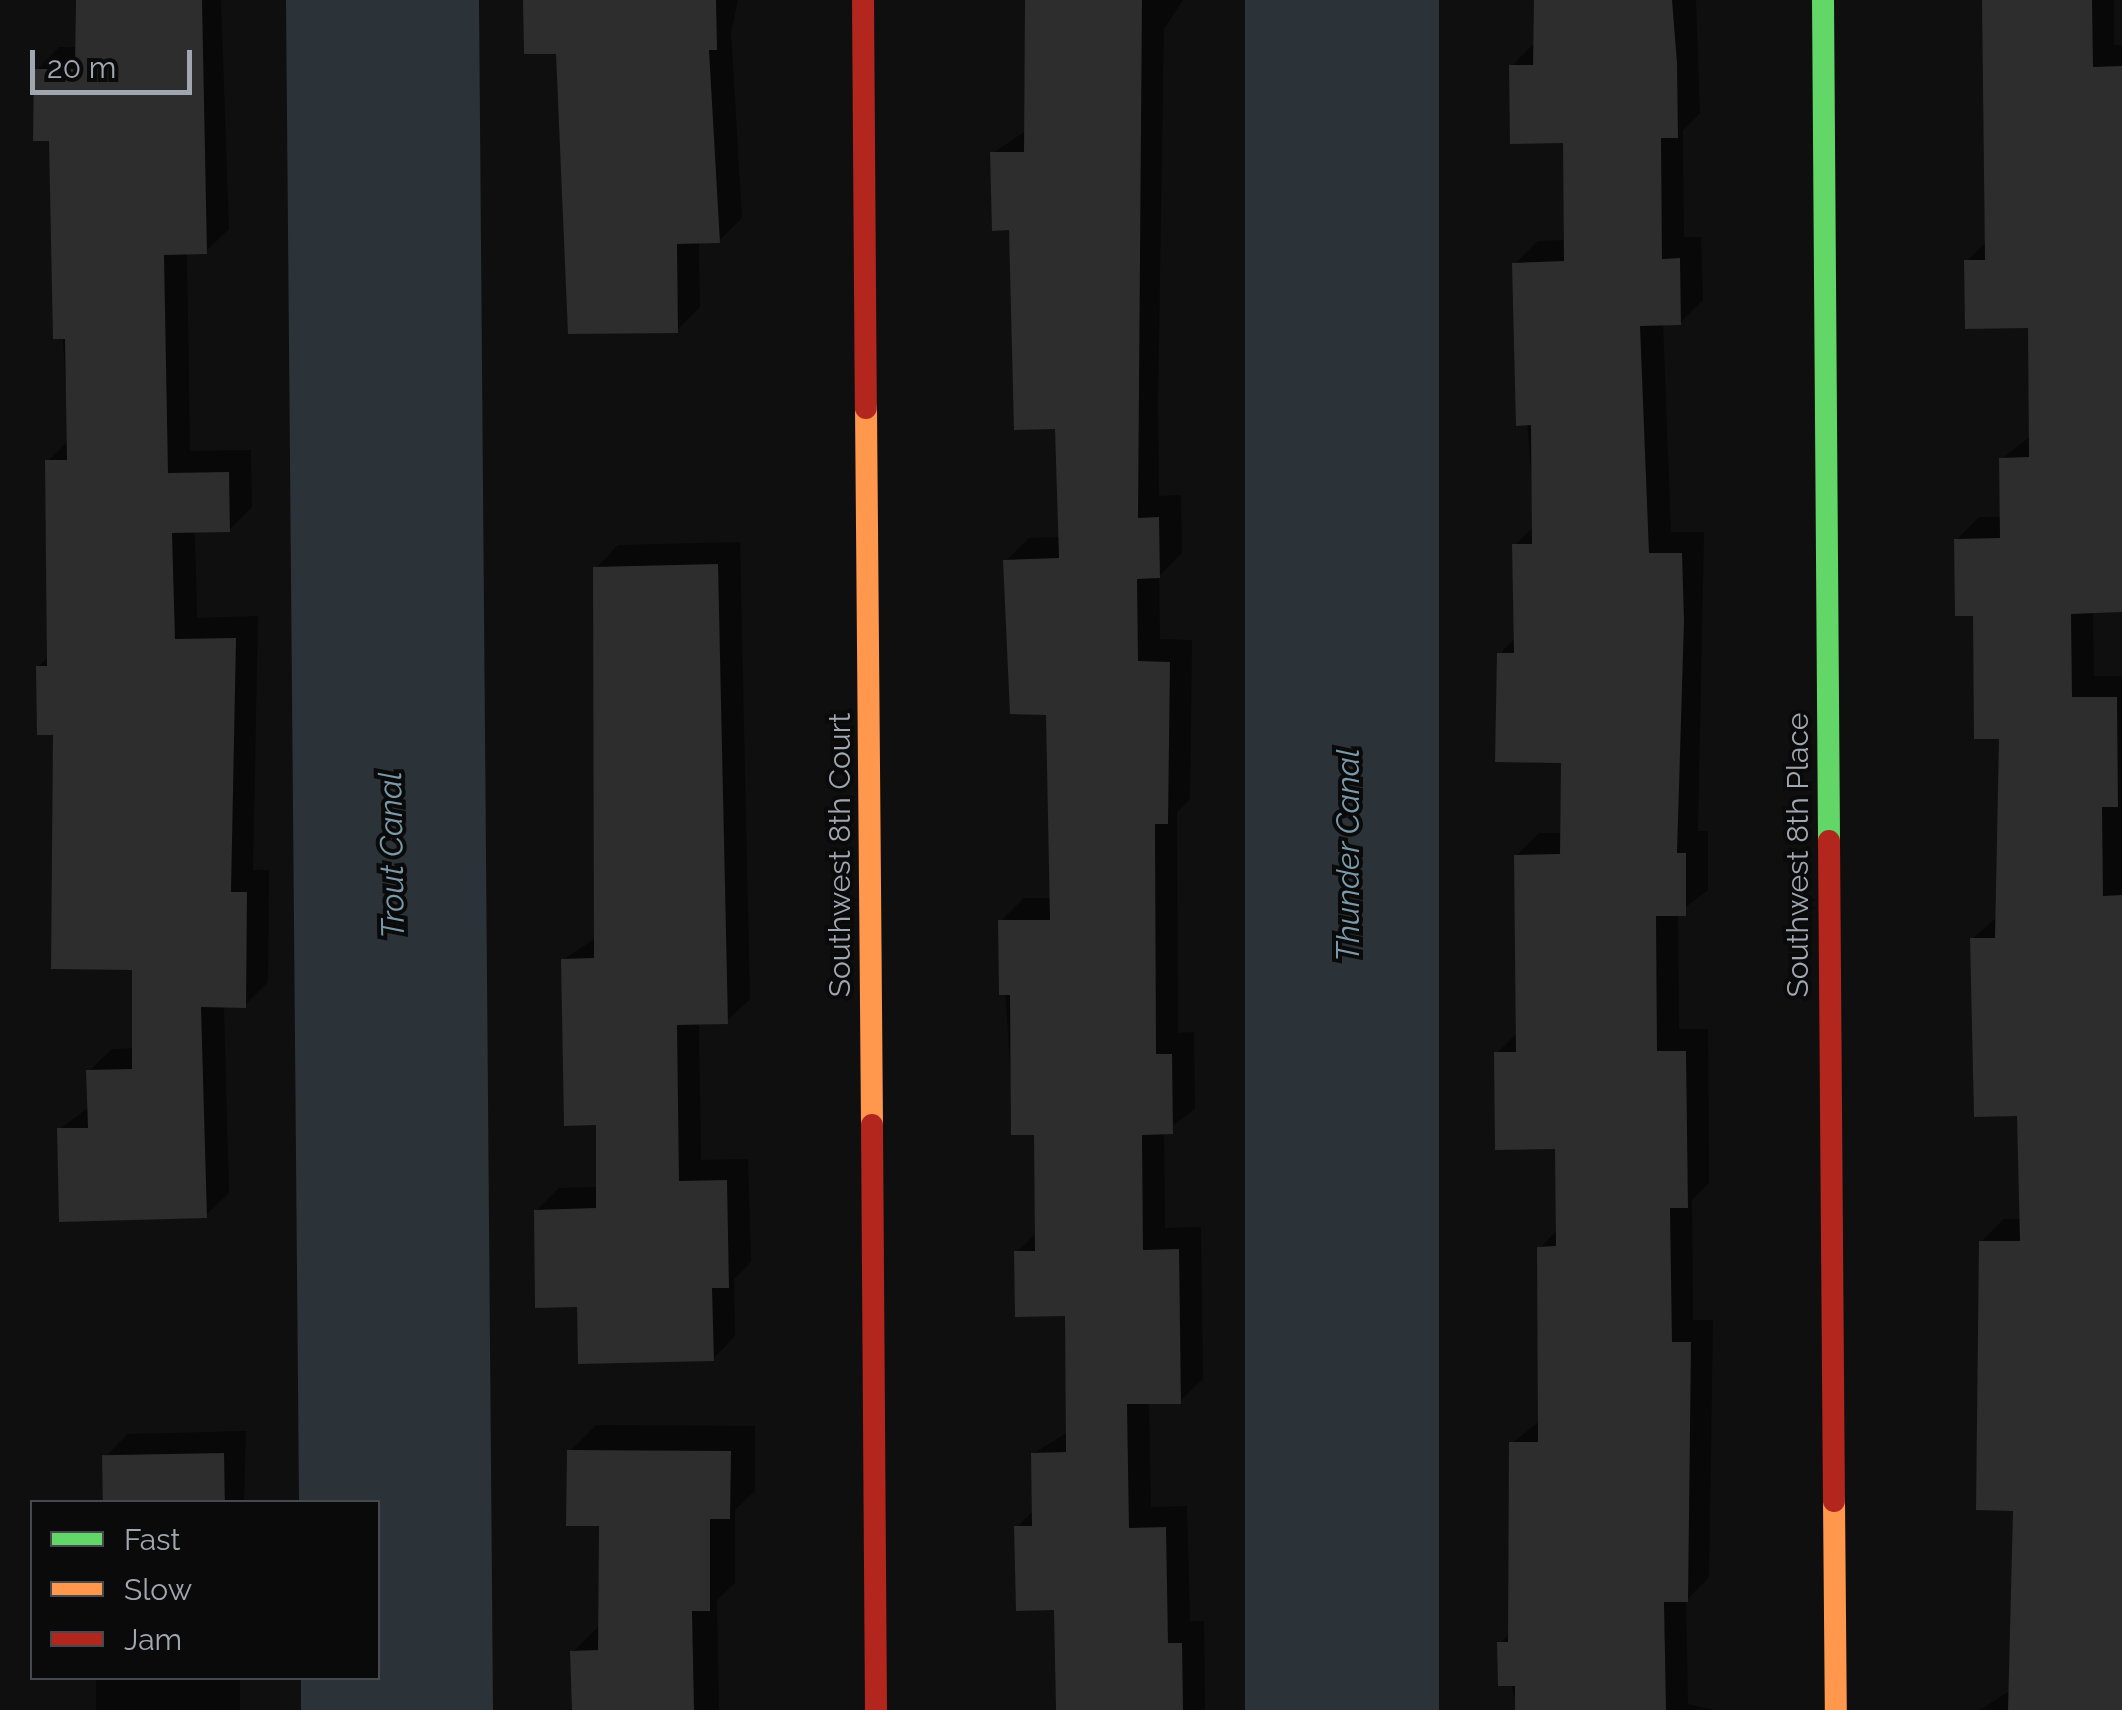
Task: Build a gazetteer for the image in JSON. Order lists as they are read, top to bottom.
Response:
{
  "streets": {
    "street": ["Southwest 8th Court", "Southwest 8th Place"]
  },
  "water": ["Trout Canal", "Thunder Canal"],
  "legend": ["Fast", "Slow", "Jam"],
  "scale_bar": "20 m"
}
